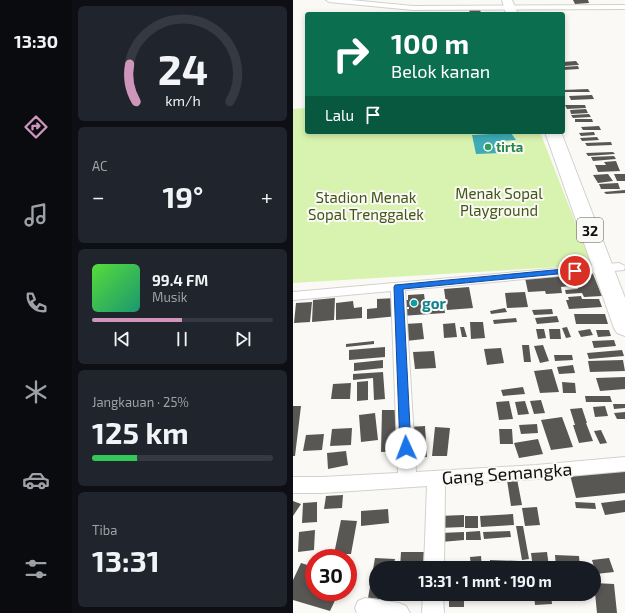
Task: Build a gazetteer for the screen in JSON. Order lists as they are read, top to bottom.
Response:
{
  "streets": {
    "highway": ["32"],
    "street": ["Gang Semangka"]
  },
  "parks": ["Menak Sopal Playground", "Stadion Menak Sopal Trenggalek"],
  "places": ["tirta", "gor"],
  "page": {
    "tabs": "13:30",
    "turn": ["100 m", "Belok kanan"],
    "then": "Lalu",
    "tile": [
      "AC",
      ["Jangkauan · 25%", "125 km"],
      ["Tiba", "13:31"]
    ],
    "heat": ["−", "19°", "+"],
    "song": ["99.4 FM", "Musik"],
    "limit": "30",
    "trip": "13:31 · 1 mnt · 190 m",
    "gauge": ["24", "km/h"]
  }
}
